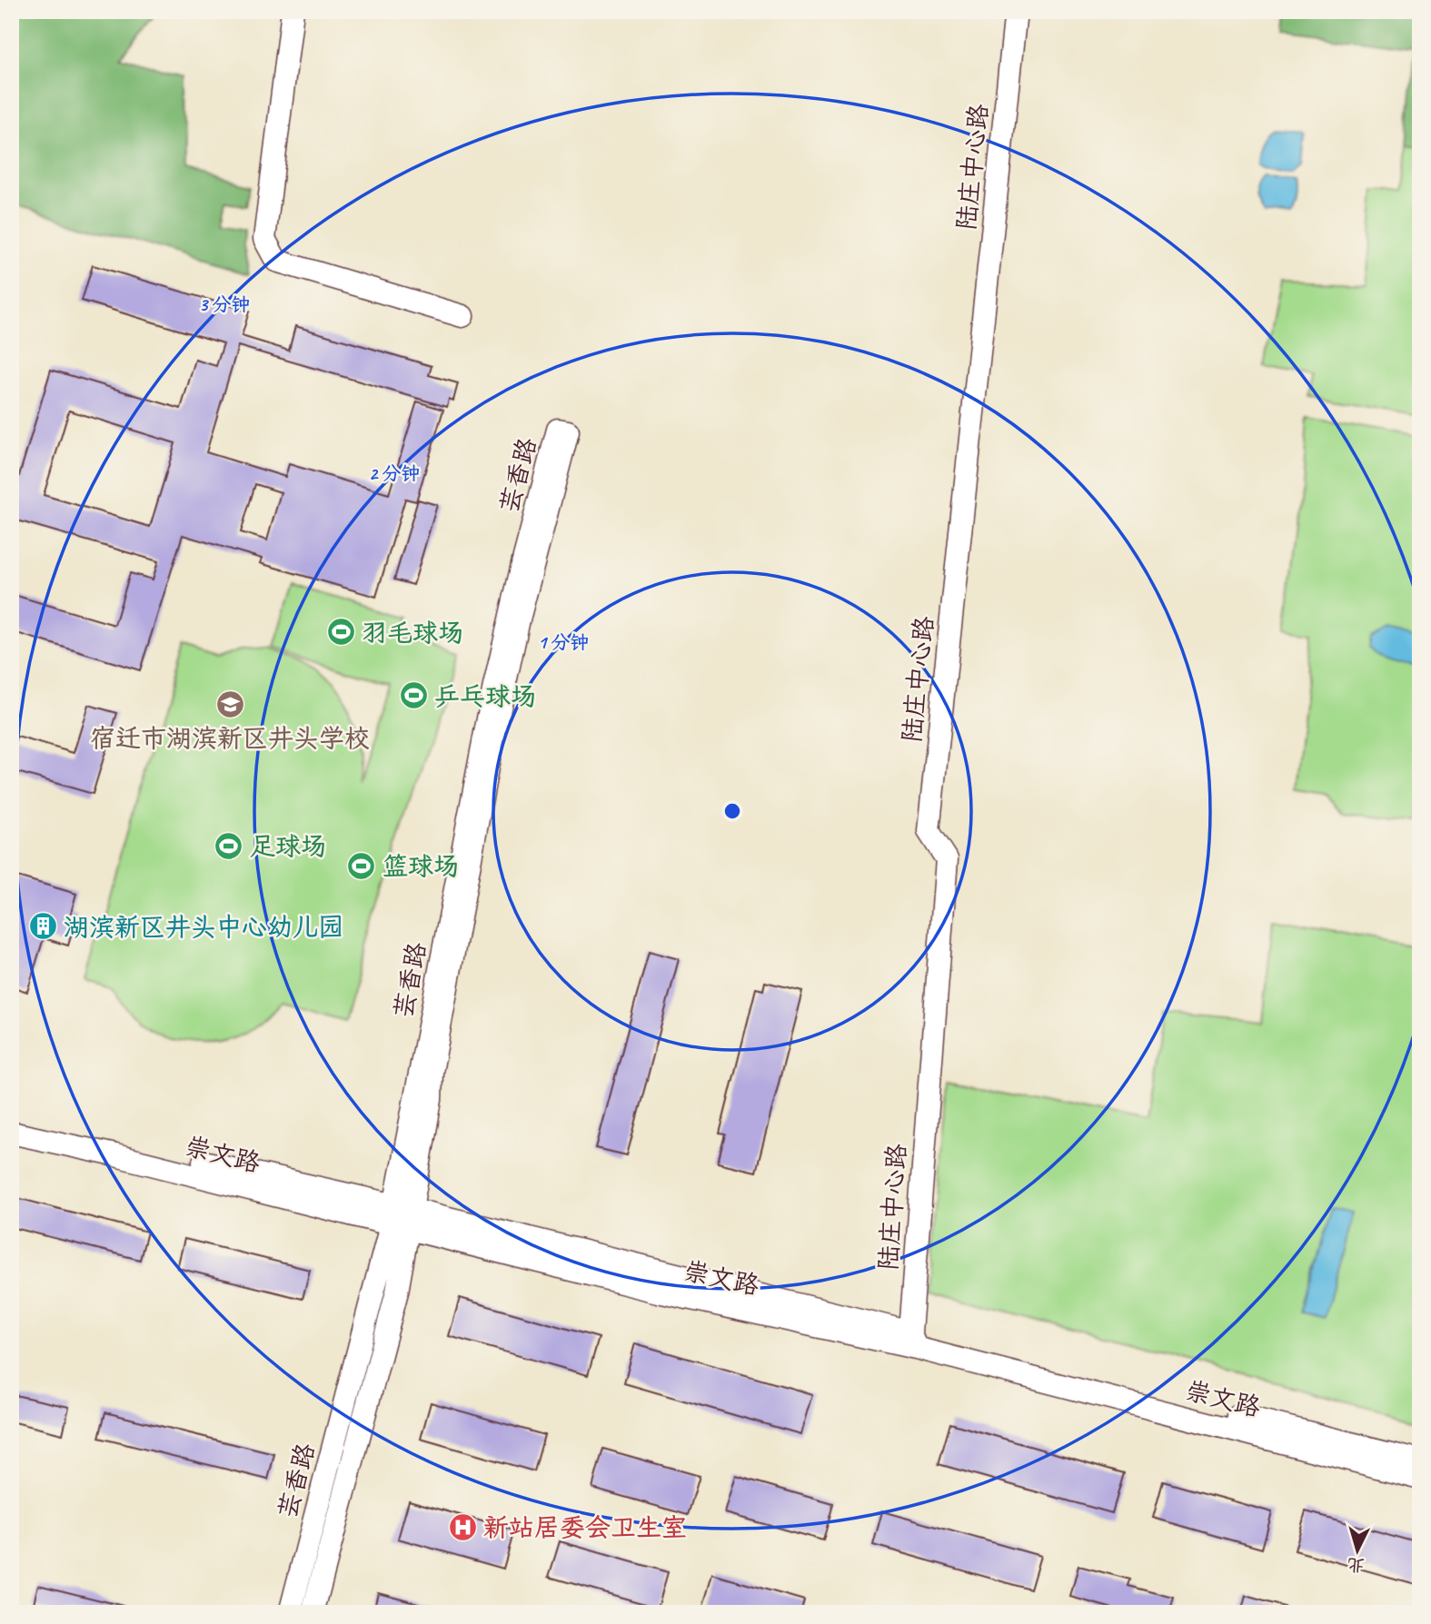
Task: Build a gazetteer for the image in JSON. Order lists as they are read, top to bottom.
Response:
{
  "streets": {
    "street": ["陆庄中心路", "芸香路", "崇文路"]
  },
  "crossings": [
    ["陆庄中心路", "崇文路"],
    ["芸香路", "崇文路"]
  ],
  "places": {
    "sports": [
      "羽毛球场",
      "乒乓球场",
      "足球场",
      "篮球场"
    ],
    "school or university": ["宿迁市湖滨新区井头学校"],
    "building": ["湖滨新区井头中心幼儿园"],
    "hospital": ["新站居委会卫生室"]
  },
  "north": "bottom",
  "rings": ["3 分钟", "2 分钟", "1 分钟"]
}
